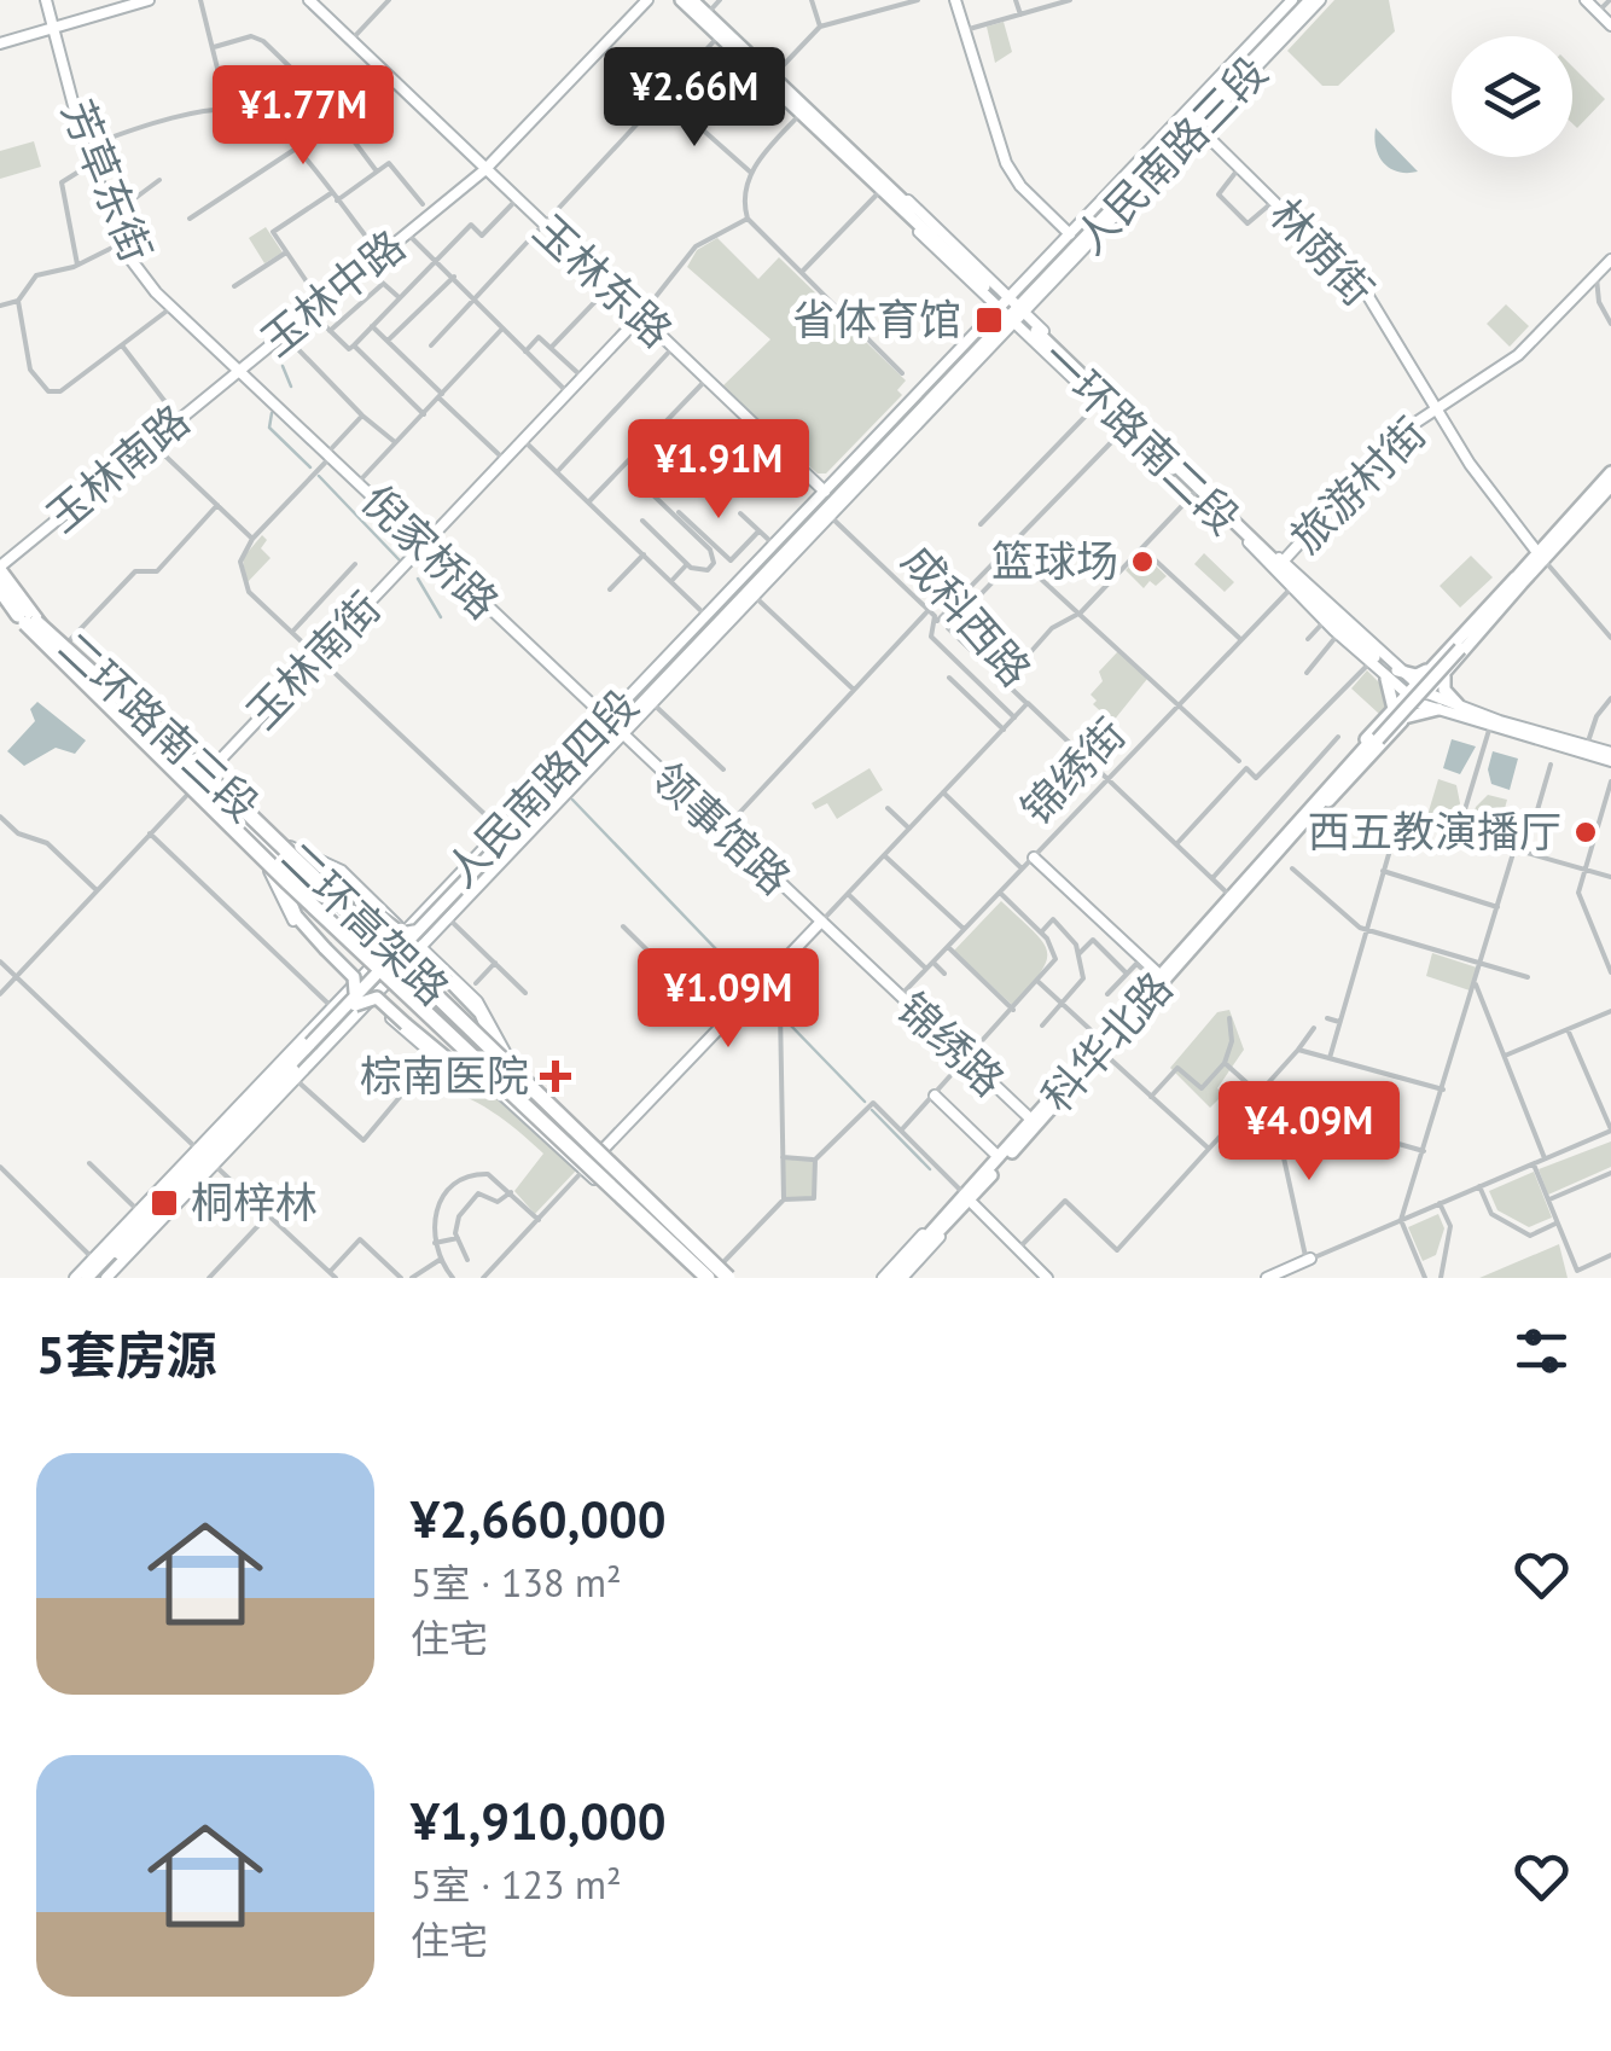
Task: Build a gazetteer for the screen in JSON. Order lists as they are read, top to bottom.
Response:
{
  "streets": {
    "highway": ["二环高架路"],
    "main road": [
      "人民南路三段",
      "一环路南二段",
      "人民南路四段",
      "科华北路"
    ],
    "street": [
      "芳草东街",
      "林荫街",
      "玉林东路",
      "玉林中路",
      "玉林南路",
      "旅游村街",
      "倪家桥路",
      "成科西路",
      "玉林南街",
      "二环路南三段",
      "锦绣街",
      "领事馆路",
      "锦绣路"
    ]
  },
  "crossings": [
    ["人民南路三段", "林荫街"],
    ["人民南路三段", "一环路南二段"],
    ["芳草东街", "玉林中路"],
    ["芳草东街", "玉林南路"],
    ["芳草东街", "倪家桥路"],
    ["林荫街", "旅游村街"],
    ["玉林东路", "玉林中路"],
    ["玉林东路", "玉林南街"],
    ["玉林东路", "人民南路四段"],
    ["玉林中路", "玉林南路"],
    ["玉林中路", "倪家桥路"],
    ["玉林南路", "倪家桥路"],
    ["玉林南路", "二环路南三段"],
    ["玉林南路", "二环高架路"],
    ["倪家桥路", "玉林南街"],
    ["倪家桥路", "人民南路四段"],
    ["倪家桥路", "领事馆路"],
    ["成科西路", "锦绣街"],
    ["成科西路", "人民南路四段"],
    ["成科西路", "科华北路"],
    ["玉林南街", "二环路南三段"],
    ["二环路南三段", "人民南路四段"],
    ["二环路南三段", "二环高架路"],
    ["锦绣街", "锦绣路"],
    ["人民南路四段", "领事馆路"],
    ["领事馆路", "锦绣路"],
    ["科华北路", "锦绣路"]
  ],
  "places": {
    "transit": ["省体育馆", "桐梓林"],
    "other": ["篮球场", "西五教演播厅"],
    "health": ["棕南医院"]
  },
  "page": {
    "price": [
      "¥2.66M",
      "¥1.77M",
      "¥1.91M",
      "¥1.09M",
      "¥4.09M"
    ],
    "heading": "5套房源",
    "list": [
      {
        "name": "¥2,660,000",
        "note": "5室 · 138 m² · 住宅"
      },
      {
        "name": "¥1,910,000",
        "note": "5室 · 123 m² · 住宅"
      }
    ]
  }
}
